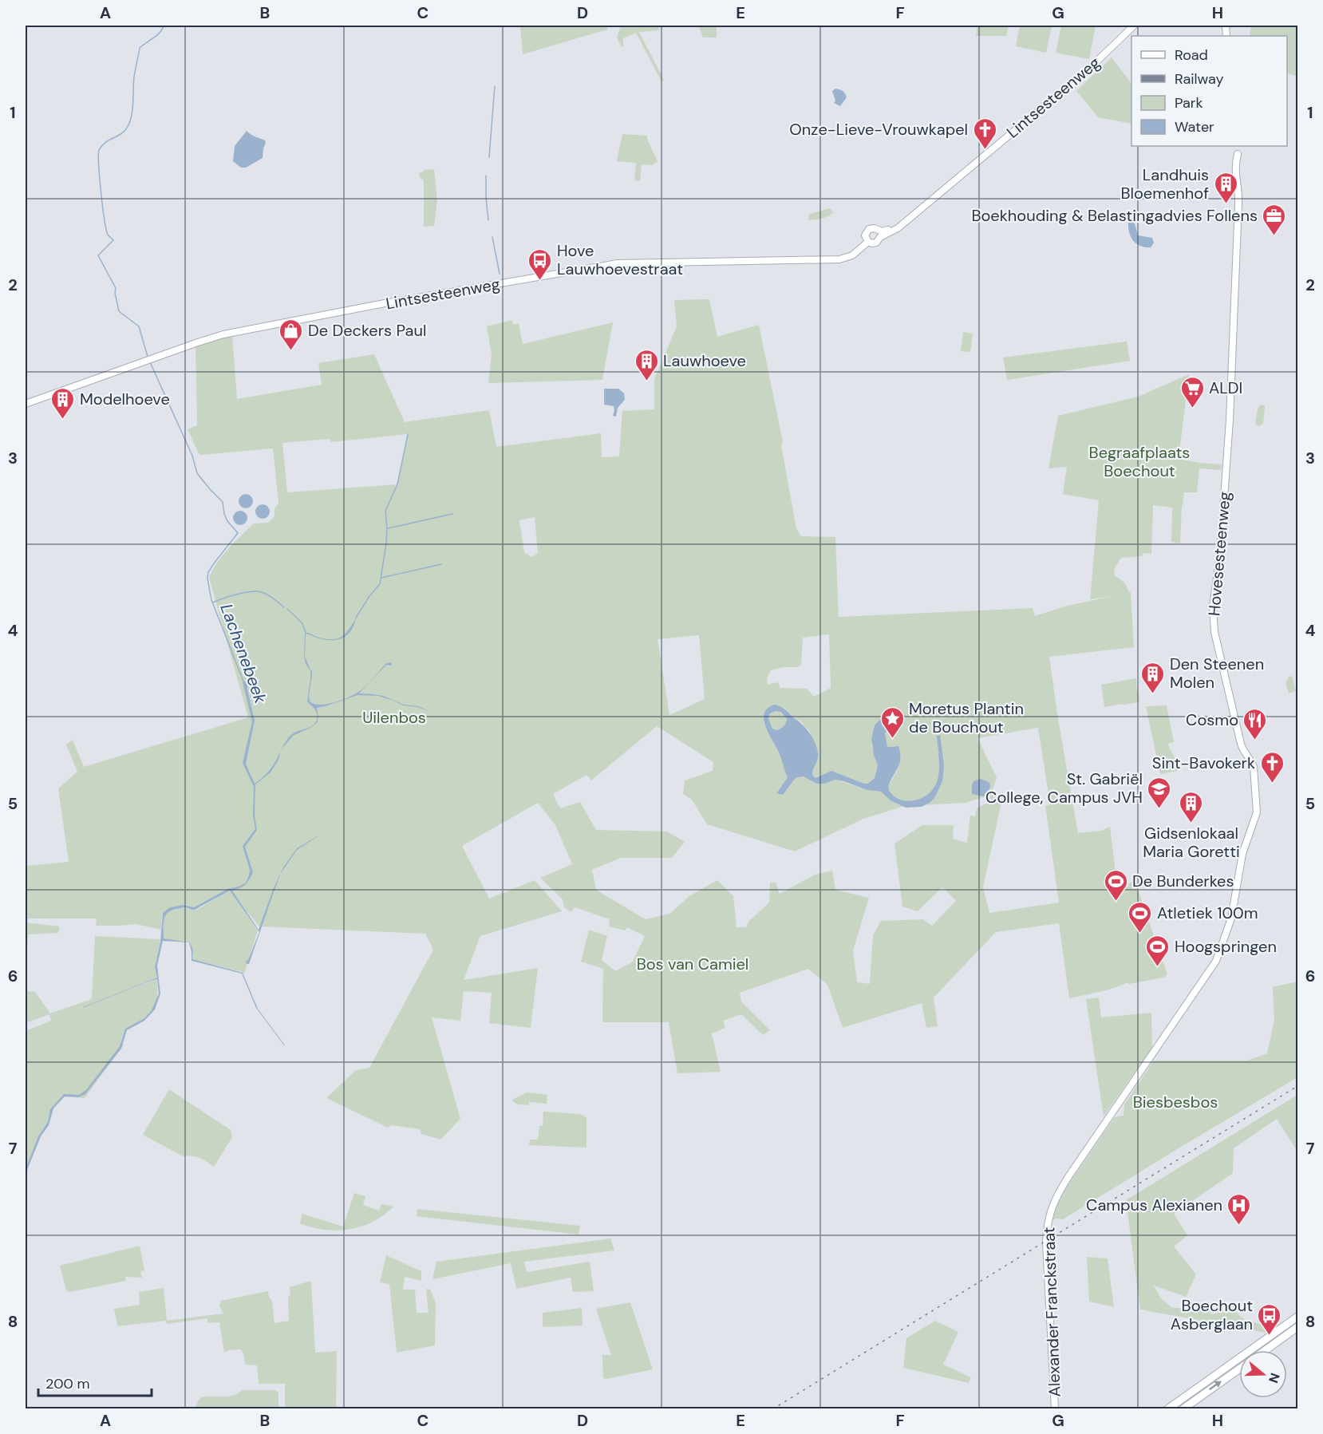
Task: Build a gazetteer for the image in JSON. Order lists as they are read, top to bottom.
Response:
{
  "streets": {
    "street": ["Lintsesteenweg", "Hovesesteenweg", "Alexander Franckstraat"]
  },
  "crossings": [
    ["Hovesesteenweg", "Alexander Franckstraat"]
  ],
  "water": ["Lachenebeek"],
  "parks": [
    "Begraafplaats Boechout",
    "Uilenbos",
    "Bos van Camiel",
    "Biesbesbos"
  ],
  "places": {
    "church": ["Onze-Lieve-Vrouwkapel", "Sint-Bavokerk"],
    "building": [
      "Landhuis Bloemenhof",
      "Lauwhoeve",
      "Modelhoeve",
      "Den Steenen Molen",
      "Gidsenlokaal Maria Goretti"
    ],
    "office": ["Boekhouding & Belastingadvies Follens"],
    "bus stop": ["Hove Lauwhoevestraat", "Boechout Asberglaan"],
    "shop": ["De Deckers Paul"],
    "supermarket": ["ALDI"],
    "place": ["Moretus Plantin de Bouchout"],
    "restaurant": ["Cosmo"],
    "school or university": ["St. Gabriël College, Campus JVH"],
    "sports": ["De Bunderkes", "Atletiek 100m", "Hoogspringen"],
    "hospital": ["Campus Alexianen"]
  },
  "legend": [
    "Road",
    "Railway",
    "Park",
    "Water"
  ],
  "scale_bar": "200 m",
  "north": "right",
  "grid": {
    "columns": [
      "A",
      "B",
      "C",
      "D",
      "E",
      "F",
      "G",
      "H"
    ],
    "rows": [
      "1",
      "2",
      "3",
      "4",
      "5",
      "6",
      "7",
      "8"
    ]
  }
}
